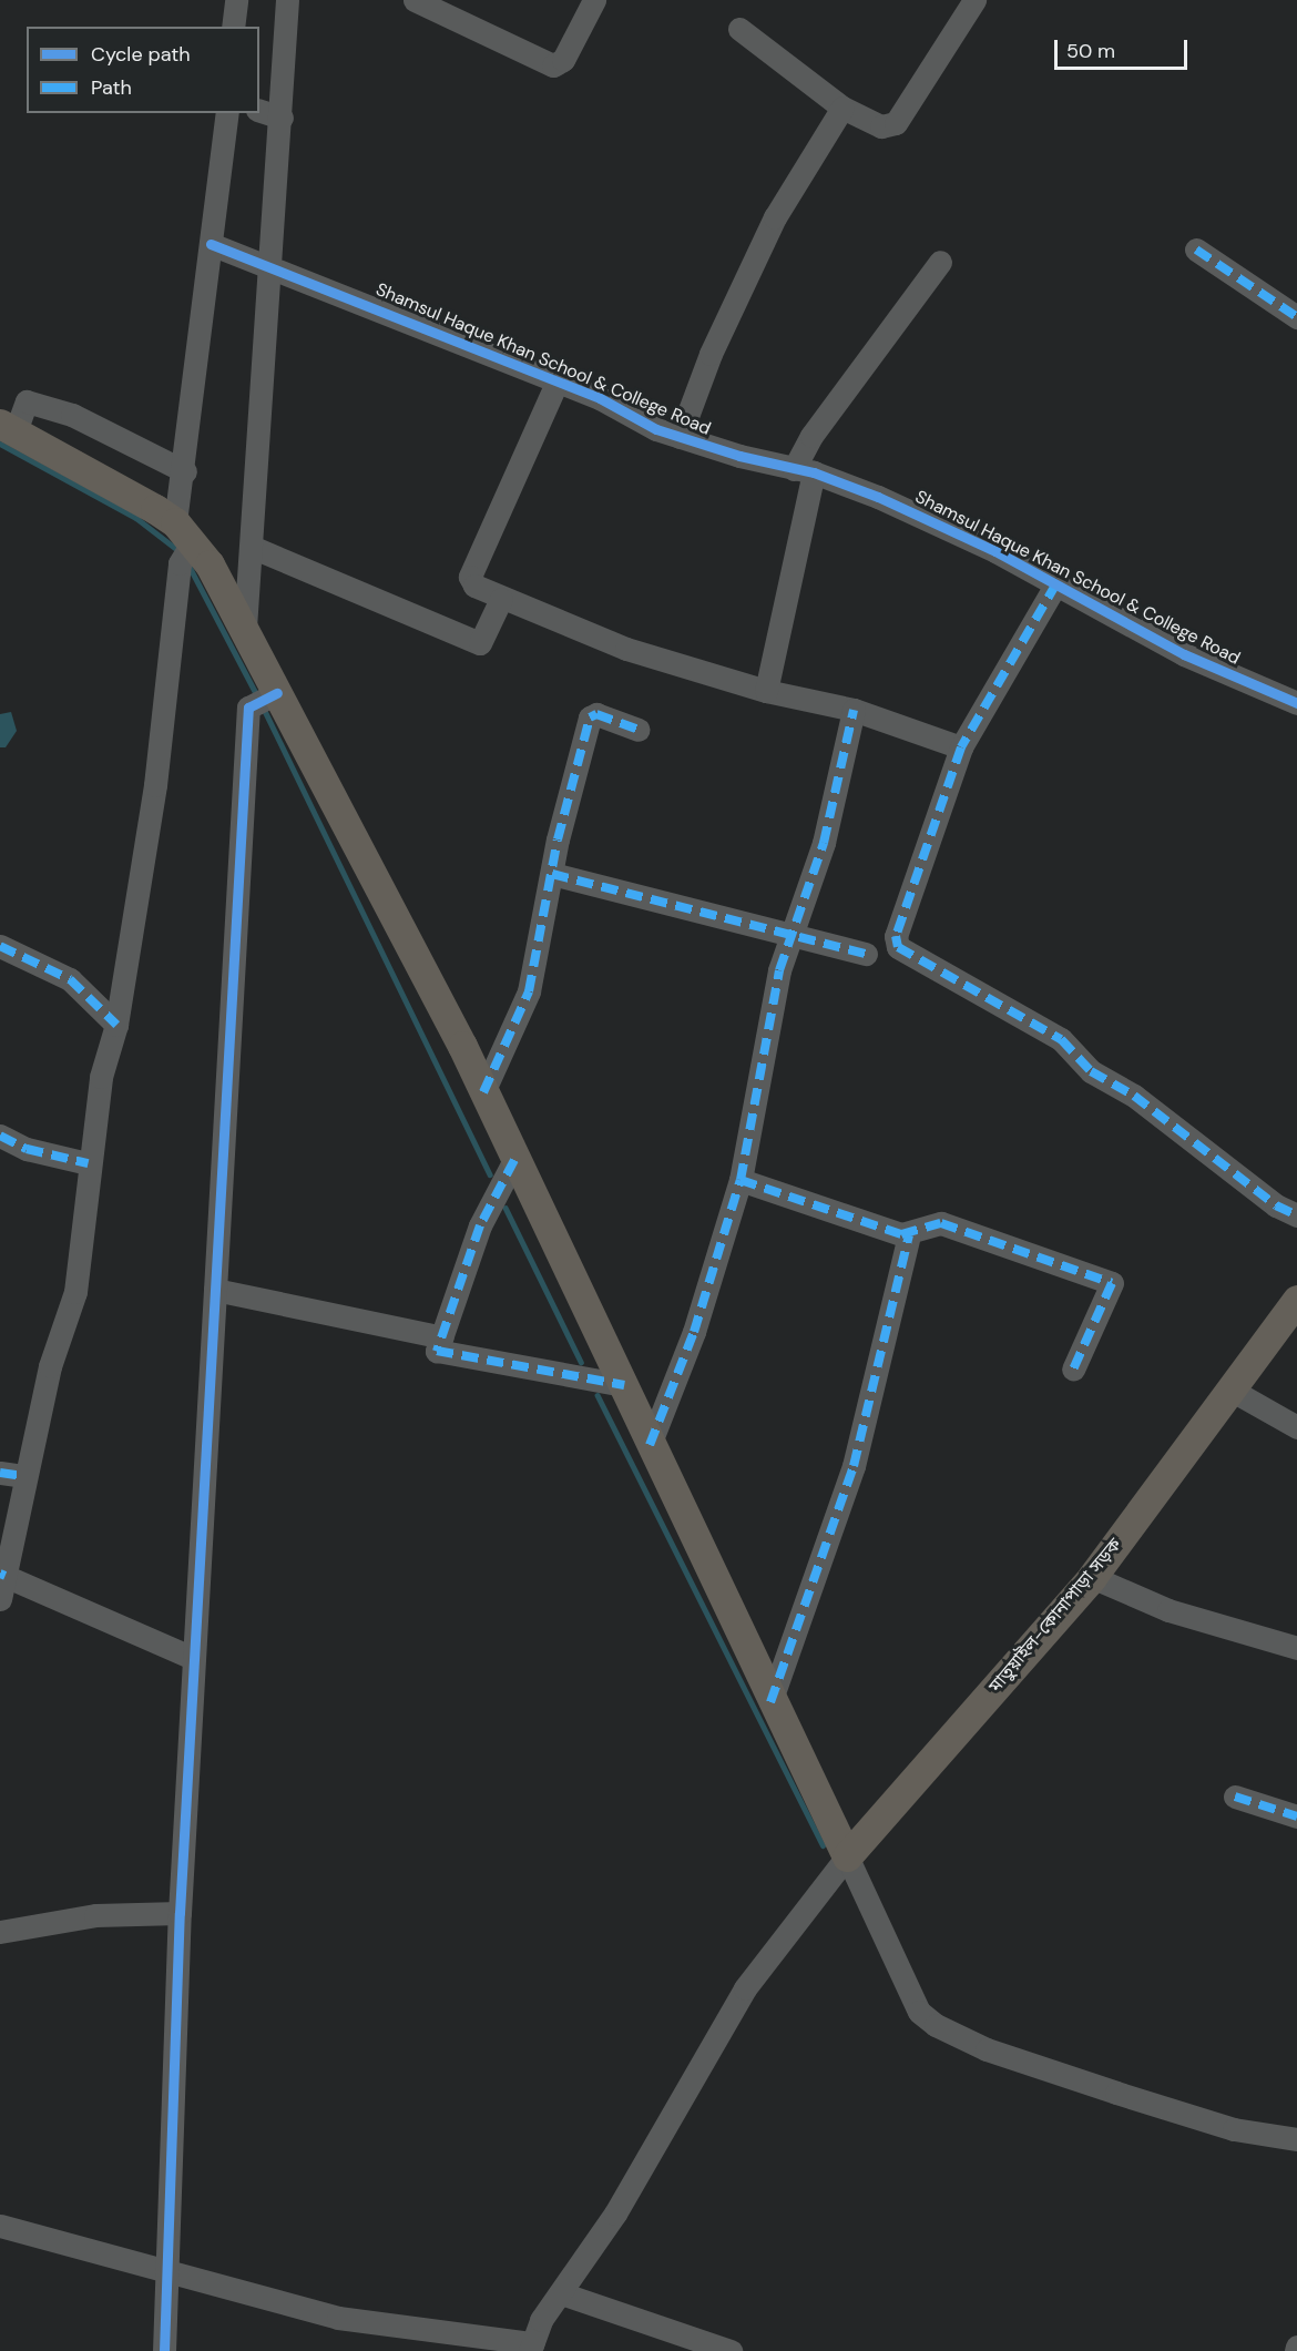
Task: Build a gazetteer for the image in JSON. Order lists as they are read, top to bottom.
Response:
{
  "streets": {
    "main road": ["মাতুয়াইল-কোনাপাড়া সড়ক"],
    "street": ["Shamsul Haque Khan School & College Road"]
  },
  "legend": ["Cycle path", "Path"],
  "scale_bar": "50 m"
}
